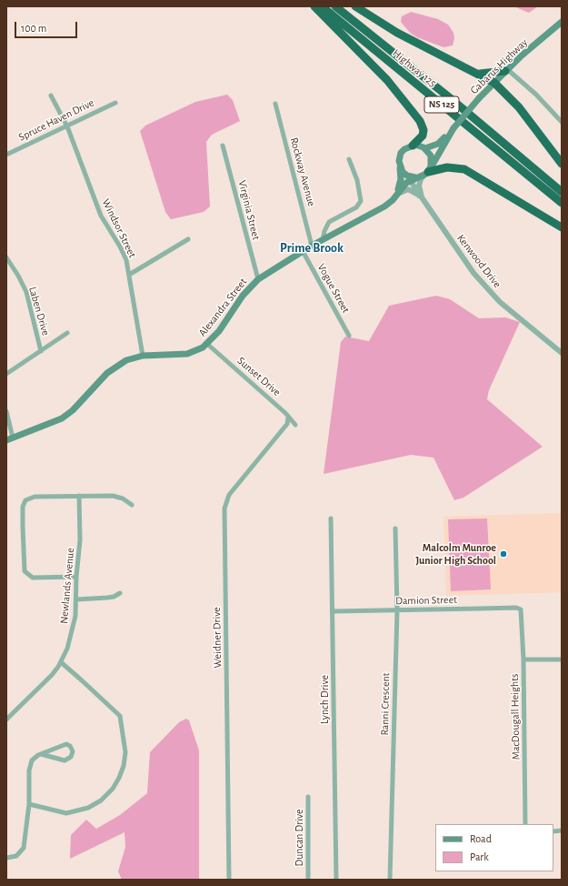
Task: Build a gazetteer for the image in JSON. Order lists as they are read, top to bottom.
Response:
{
  "streets": {
    "highway": ["Highway 125", "NS 125"],
    "main road": ["Gabarus Highway", "Alexandra Street"],
    "street": [
      "Spruce Haven Drive",
      "Rockway Avenue",
      "Virginia Street",
      "Windsor Street",
      "Kenwood Drive",
      "Vogue Street",
      "Laben Drive",
      "Sunset Drive",
      "Newlands Avenue",
      "Damion Street",
      "Weidner Drive",
      "Lynch Drive",
      "Ranni Crescent",
      "MacDougall Heights",
      "Duncan Drive"
    ]
  },
  "crossings": [
    ["Gabarus Highway", "Kenwood Drive"],
    ["Gabarus Highway", "Alexandra Street"],
    ["Spruce Haven Drive", "Windsor Street"],
    ["Rockway Avenue", "Alexandra Street"],
    ["Virginia Street", "Alexandra Street"],
    ["Windsor Street", "Alexandra Street"],
    ["Kenwood Drive", "Alexandra Street"],
    ["Vogue Street", "Alexandra Street"],
    ["Alexandra Street", "Sunset Drive"],
    ["Sunset Drive", "Weidner Drive"],
    ["Damion Street", "Lynch Drive"],
    ["Damion Street", "Ranni Crescent"],
    ["Damion Street", "MacDougall Heights"]
  ],
  "districts": ["Prime Brook"],
  "places": ["Malcolm Munroe Junior High School"],
  "legend": ["Road", "Park"],
  "scale_bar": "100 m"
}
